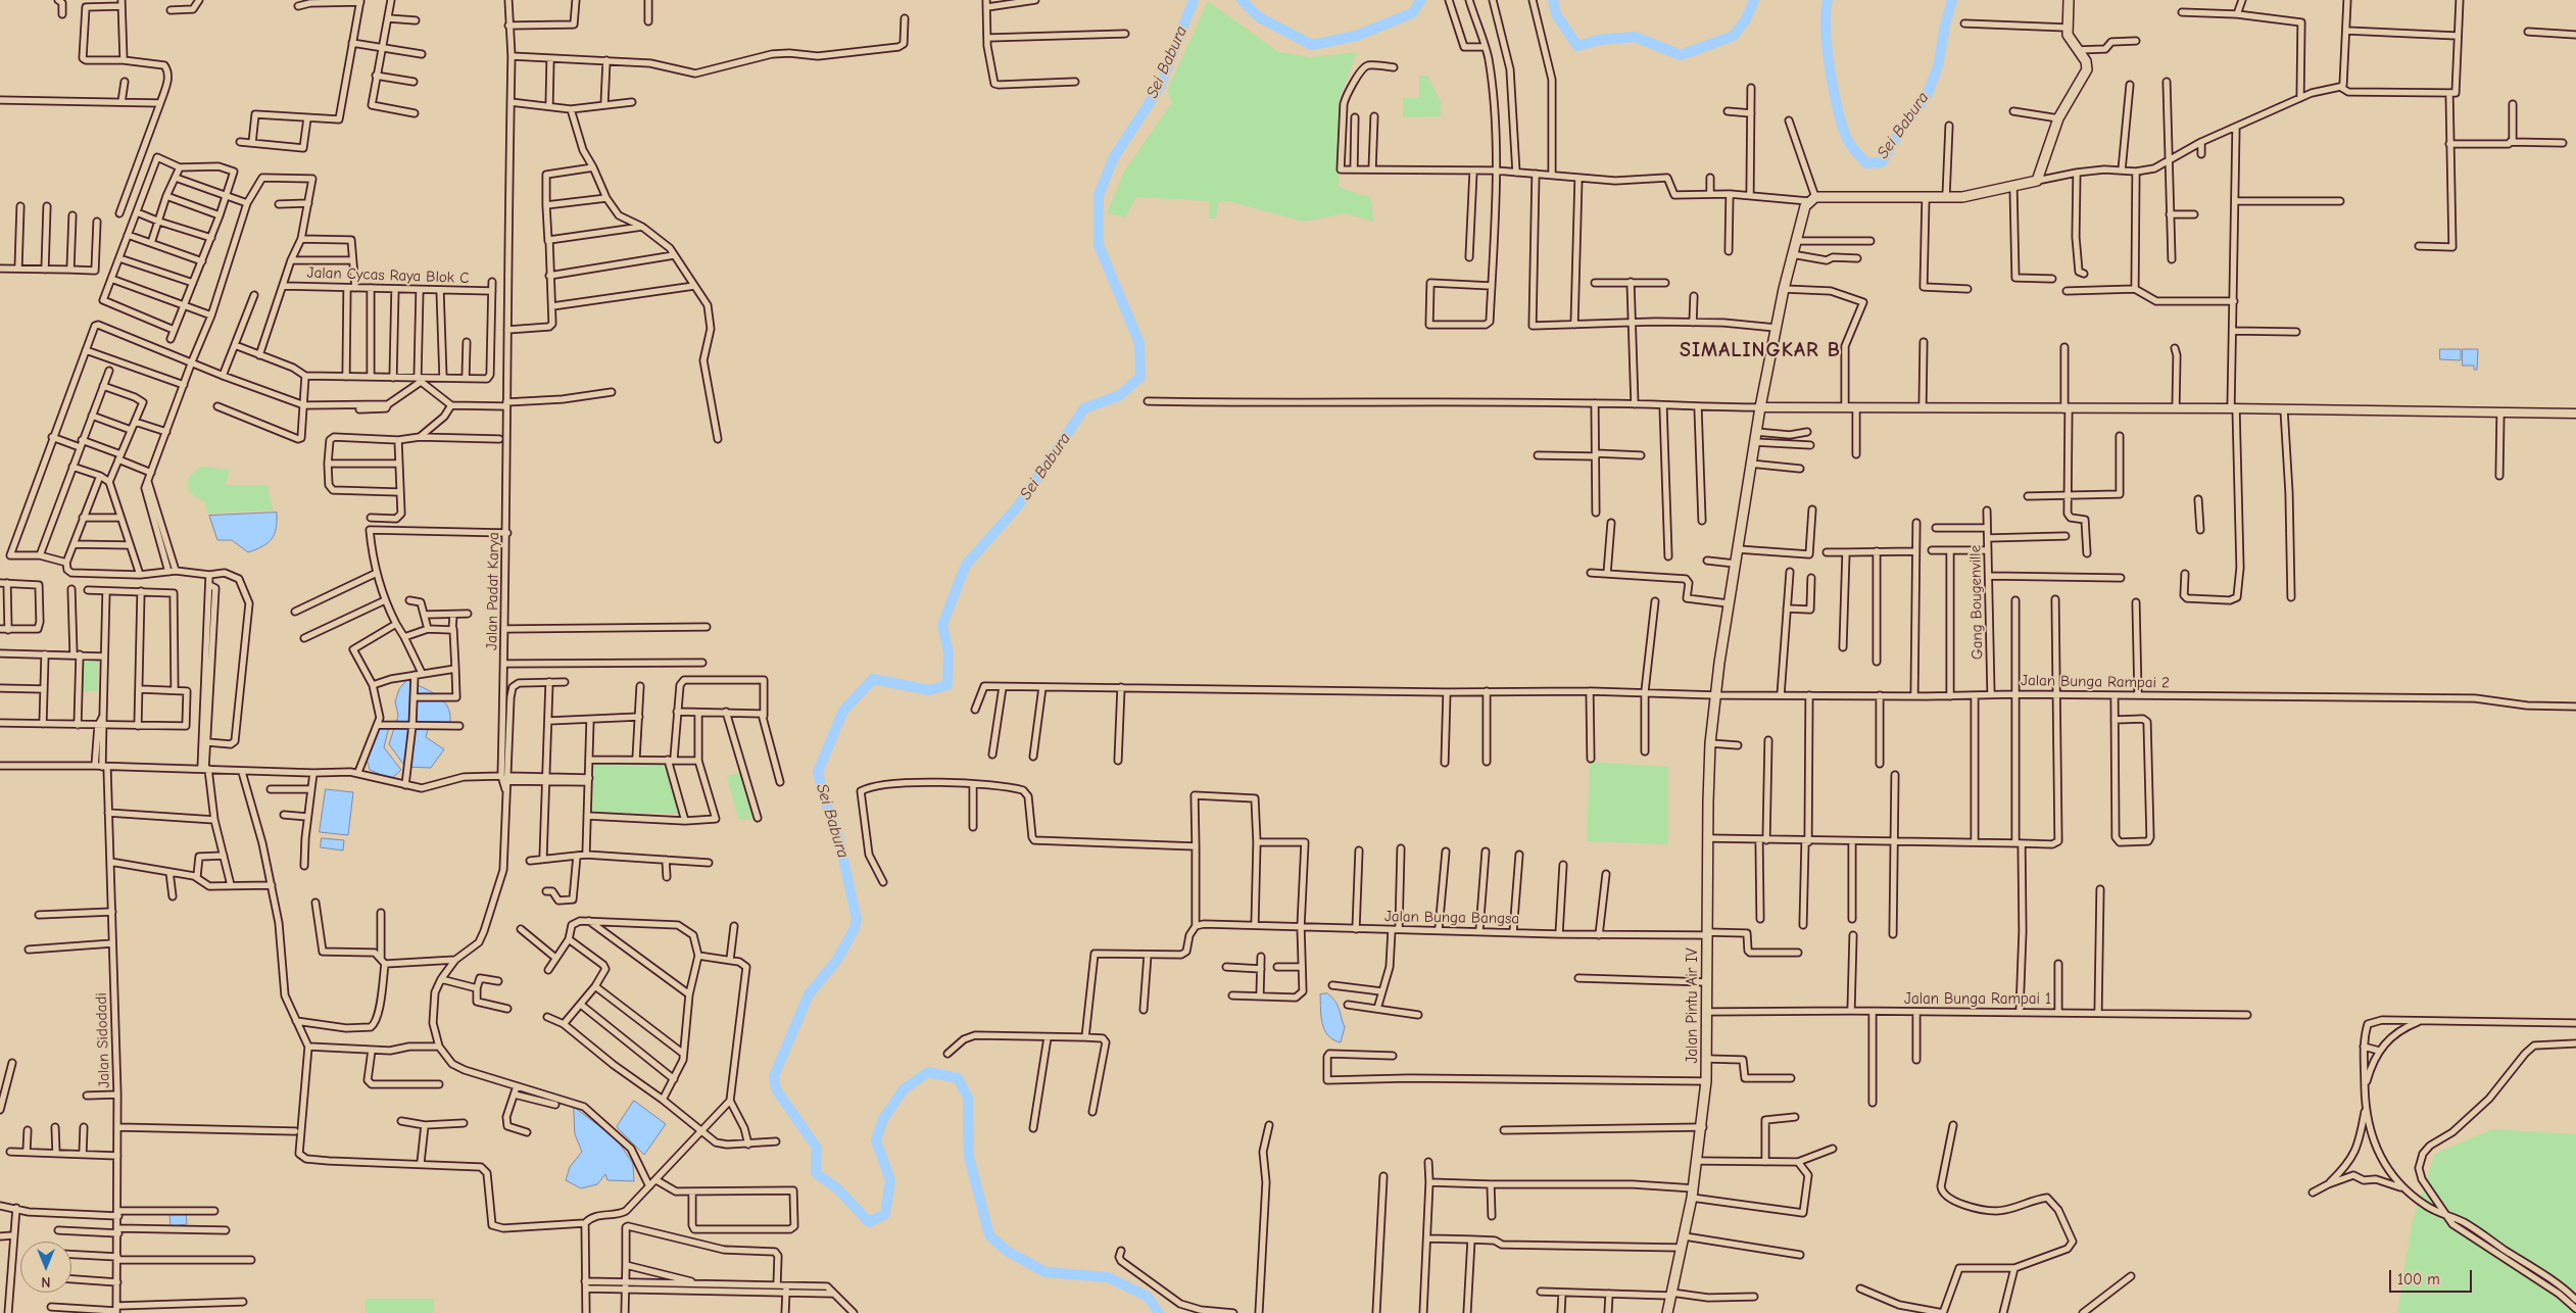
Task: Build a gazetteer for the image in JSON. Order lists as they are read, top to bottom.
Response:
{
  "streets": {
    "main road": ["Jalan Pintu Air IV"],
    "street": [
      "Jalan Cycas Raya Blok C",
      "Jalan Padat Karya",
      "Gang Bougenville",
      "Jalan Bunga Rampai 2",
      "Jalan Bunga Bangsa",
      "Jalan Bunga Rampai 1",
      "Jalan Sidodadi"
    ]
  },
  "crossings": [
    ["Gang Bougenville", "Jalan Bunga Rampai 2"],
    ["Jalan Bunga Rampai 2", "Jalan Pintu Air IV"],
    ["Jalan Bunga Bangsa", "Jalan Pintu Air IV"],
    ["Jalan Bunga Rampai 1", "Jalan Pintu Air IV"]
  ],
  "districts": ["SIMALINGKAR B"],
  "water": ["Sei Babura"],
  "scale_bar": "100 m",
  "north": "bottom"
}
